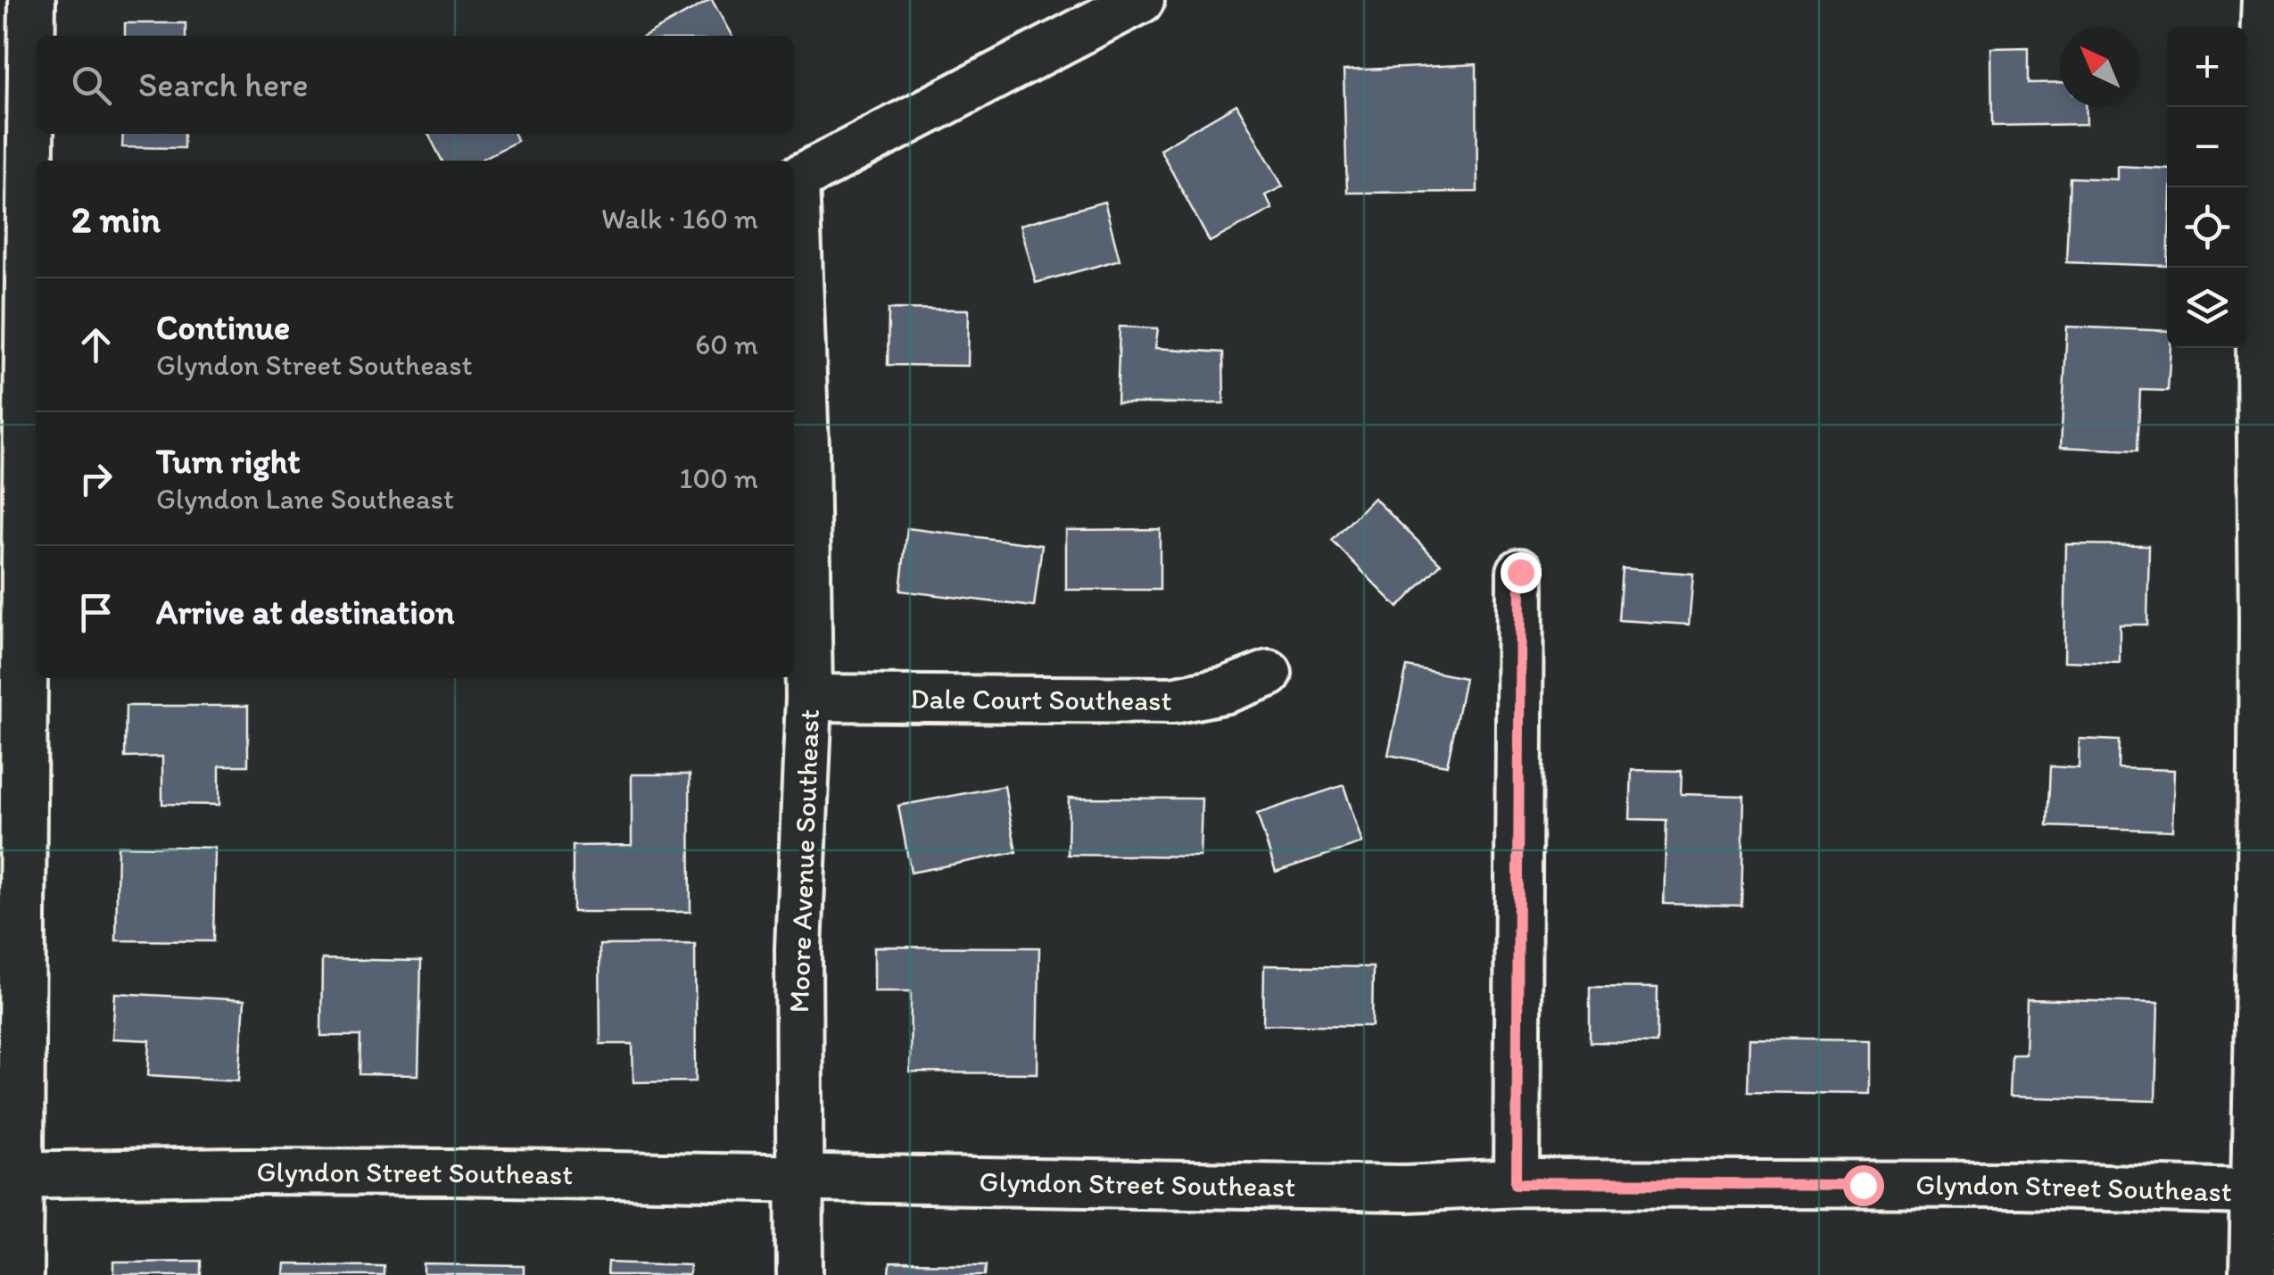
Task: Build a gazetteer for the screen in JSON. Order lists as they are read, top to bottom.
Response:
{
  "streets": {
    "street": ["Dale Court Southeast", "Moore Avenue Southeast", "Glyndon Street Southeast"]
  },
  "crossings": [
    ["Dale Court Southeast", "Moore Avenue Southeast"],
    ["Moore Avenue Southeast", "Glyndon Street Southeast"]
  ],
  "north": "top left",
  "page": {
    "map_buttons": ["+", "−"],
    "search": "Search here",
    "heading": ["2 min", "Walk · 160 m"],
    "list": [
      ["Continue", "Glyndon Street Southeast", "60 m"],
      ["Turn right", "Glyndon Lane Southeast", "100 m"],
      "Arrive at destination"
    ]
  }
}
